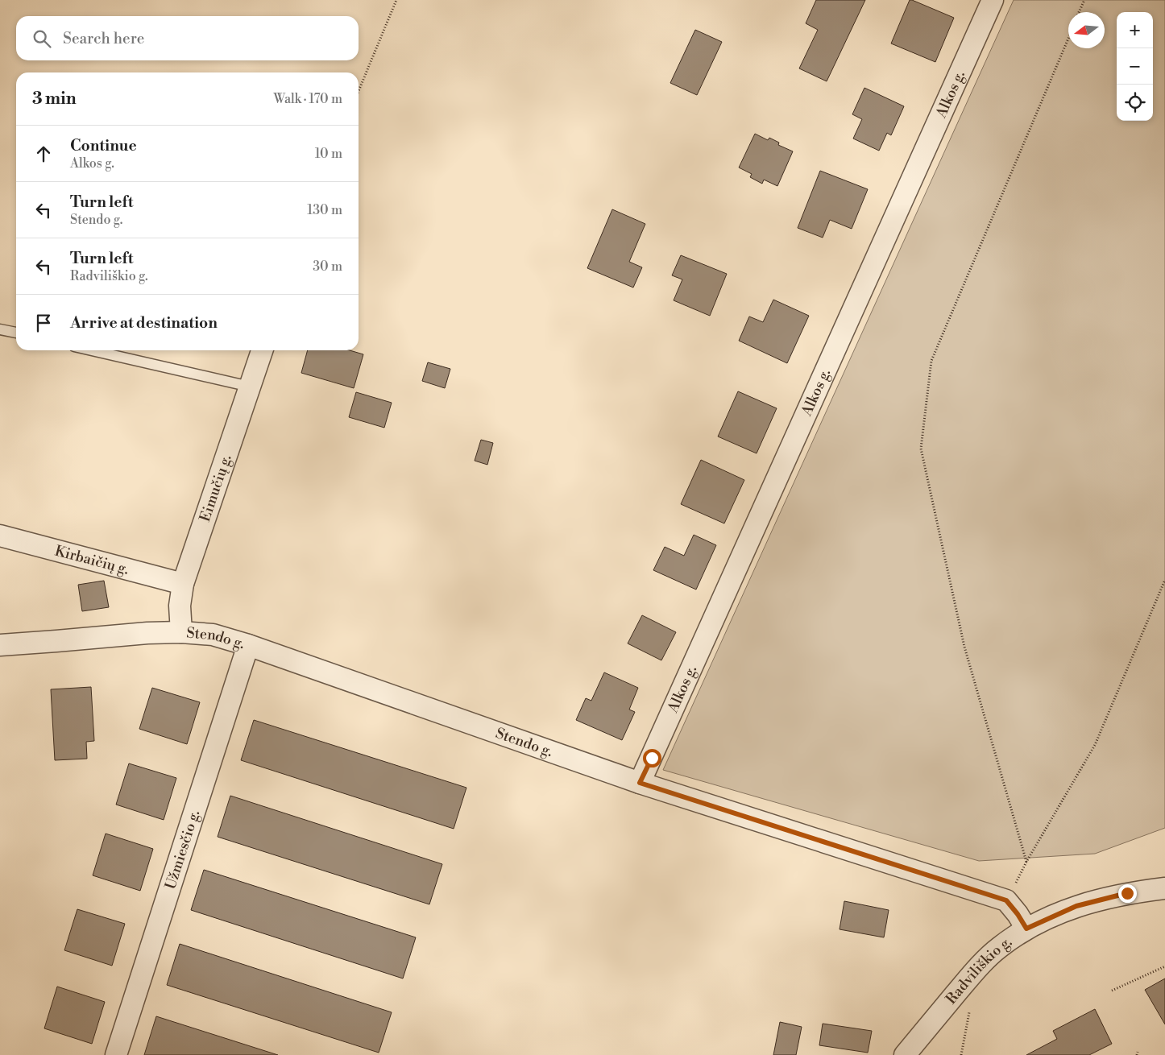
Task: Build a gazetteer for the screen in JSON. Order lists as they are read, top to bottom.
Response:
{
  "streets": {
    "street": [
      "Alkos g.",
      "Eimučių g.",
      "Kirbaičių g.",
      "Stendo g.",
      "Užmiesčio g.",
      "Radviliškio g."
    ]
  },
  "crossings": [
    ["Alkos g.", "Stendo g."],
    ["Eimučių g.", "Kirbaičių g."],
    ["Eimučių g.", "Stendo g."],
    ["Stendo g.", "Užmiesčio g."]
  ],
  "north": "left",
  "page": {
    "map_buttons": ["+", "−"],
    "search": "Search here",
    "heading": ["3 min", "Walk · 170 m"],
    "list": [
      ["Continue", "Alkos g.", "10 m"],
      ["Turn left", "Stendo g.", "130 m"],
      ["Turn left", "Radviliškio g.", "30 m"],
      "Arrive at destination"
    ]
  }
}
